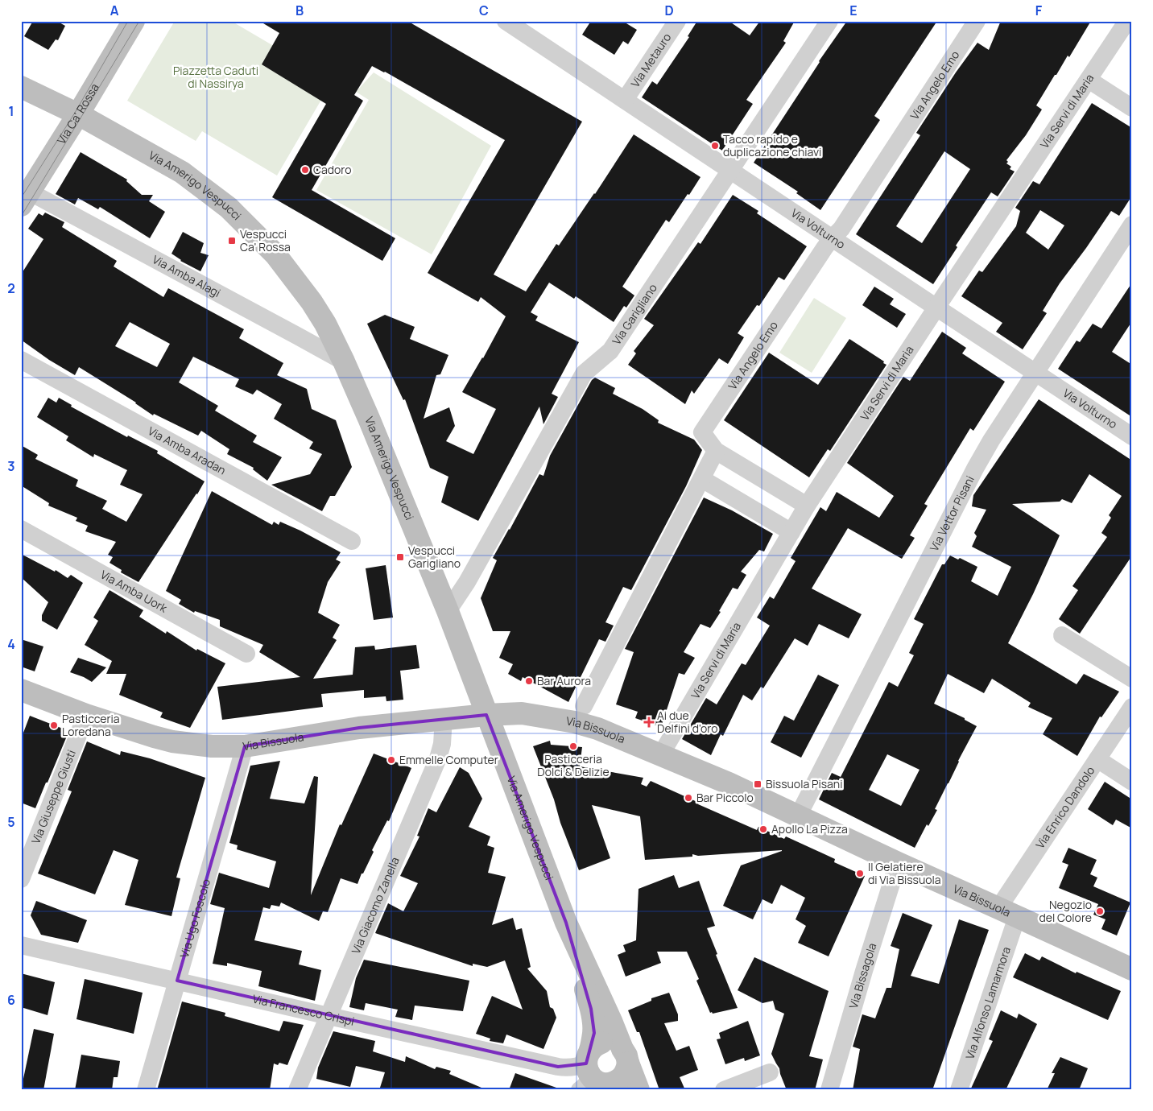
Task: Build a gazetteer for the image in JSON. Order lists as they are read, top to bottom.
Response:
{
  "streets": {
    "main road": ["Via Ca' Rossa", "Via Amerigo Vespucci", "Via Bissuola"],
    "street": [
      "Via Metauro",
      "Via Angelo Emo",
      "Via Servi di Maria",
      "Via Volturno",
      "Via Amba Alagi",
      "Via Garigliano",
      "Via Amba Aradan",
      "Via Vettor Pisani",
      "Via Amba Uork",
      "Via Giuseppe Giusti",
      "Via Enrico Dandolo",
      "Via Giacomo Zanella",
      "Via Ugo Foscolo",
      "Via Bissagola",
      "Via Alfonso Lamarmora",
      "Via Francesco Crispi"
    ]
  },
  "crossings": [
    ["Via Metauro", "Via Volturno"],
    ["Via Angelo Emo", "Via Volturno"],
    ["Via Servi di Maria", "Via Volturno"],
    ["Via Servi di Maria", "Via Bissuola"],
    ["Via Ca' Rossa", "Via Amerigo Vespucci"],
    ["Via Ca' Rossa", "Via Amba Alagi"],
    ["Via Amerigo Vespucci", "Via Amba Alagi"],
    ["Via Amerigo Vespucci", "Via Garigliano"],
    ["Via Amerigo Vespucci", "Via Bissuola"],
    ["Via Amerigo Vespucci", "Via Francesco Crispi"],
    ["Via Volturno", "Via Garigliano"],
    ["Via Volturno", "Via Vettor Pisani"],
    ["Via Vettor Pisani", "Via Bissuola"],
    ["Via Bissuola", "Via Giuseppe Giusti"],
    ["Via Bissuola", "Via Enrico Dandolo"],
    ["Via Bissuola", "Via Giacomo Zanella"],
    ["Via Bissuola", "Via Ugo Foscolo"],
    ["Via Bissuola", "Via Bissagola"],
    ["Via Bissuola", "Via Alfonso Lamarmora"],
    ["Via Enrico Dandolo", "Via Alfonso Lamarmora"],
    ["Via Giacomo Zanella", "Via Francesco Crispi"],
    ["Via Ugo Foscolo", "Via Francesco Crispi"]
  ],
  "parks": ["Piazzetta Caduti di Nassirya"],
  "places": {
    "other": [
      "Tacco rapido e duplicazione chiavi",
      "Cadoro",
      "Bar Aurora",
      "Pasticceria Loredana",
      "Pasticceria Dolci & Delizie",
      "Emmelle Computer",
      "Bar Piccolo",
      "Apollo La Pizza",
      "Il Gelatiere di Via Bissuola",
      "Negozio del Colore"
    ],
    "transit": ["Vespucci Ca' Rossa", "Vespucci Garigliano", "Bissuola Pisani"],
    "health": ["Ai due Delfini d'oro"]
  },
  "grid": {
    "columns": [
      "A",
      "B",
      "C",
      "D",
      "E",
      "F"
    ],
    "rows": [
      "1",
      "2",
      "3",
      "4",
      "5",
      "6"
    ]
  }
}
